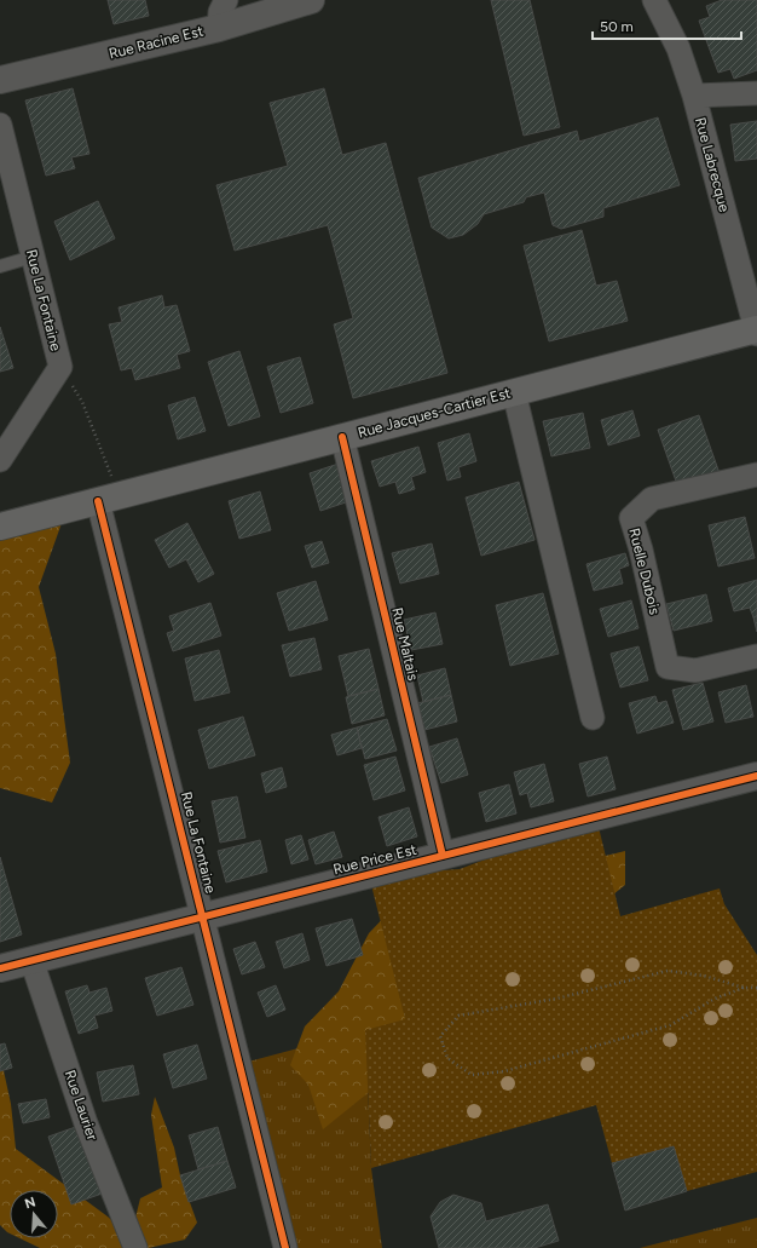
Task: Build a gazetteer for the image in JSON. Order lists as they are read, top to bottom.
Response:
{
  "streets": {
    "main road": ["Rue Jacques-Cartier Est"],
    "street": [
      "Rue Racine Est",
      "Rue Labrecque",
      "Rue La Fontaine",
      "Ruelle Dubois",
      "Rue Maltais",
      "Rue Price Est",
      "Rue Laurier"
    ]
  },
  "crossings": [
    ["Rue Labrecque", "Rue Jacques-Cartier Est"],
    ["Rue La Fontaine", "Rue Jacques-Cartier Est"],
    ["Rue La Fontaine", "Rue Price Est"],
    ["Rue Jacques-Cartier Est", "Rue Maltais"],
    ["Rue Maltais", "Rue Price Est"],
    ["Rue Price Est", "Rue Laurier"]
  ],
  "scale_bar": "50 m",
  "north": "top"
}
